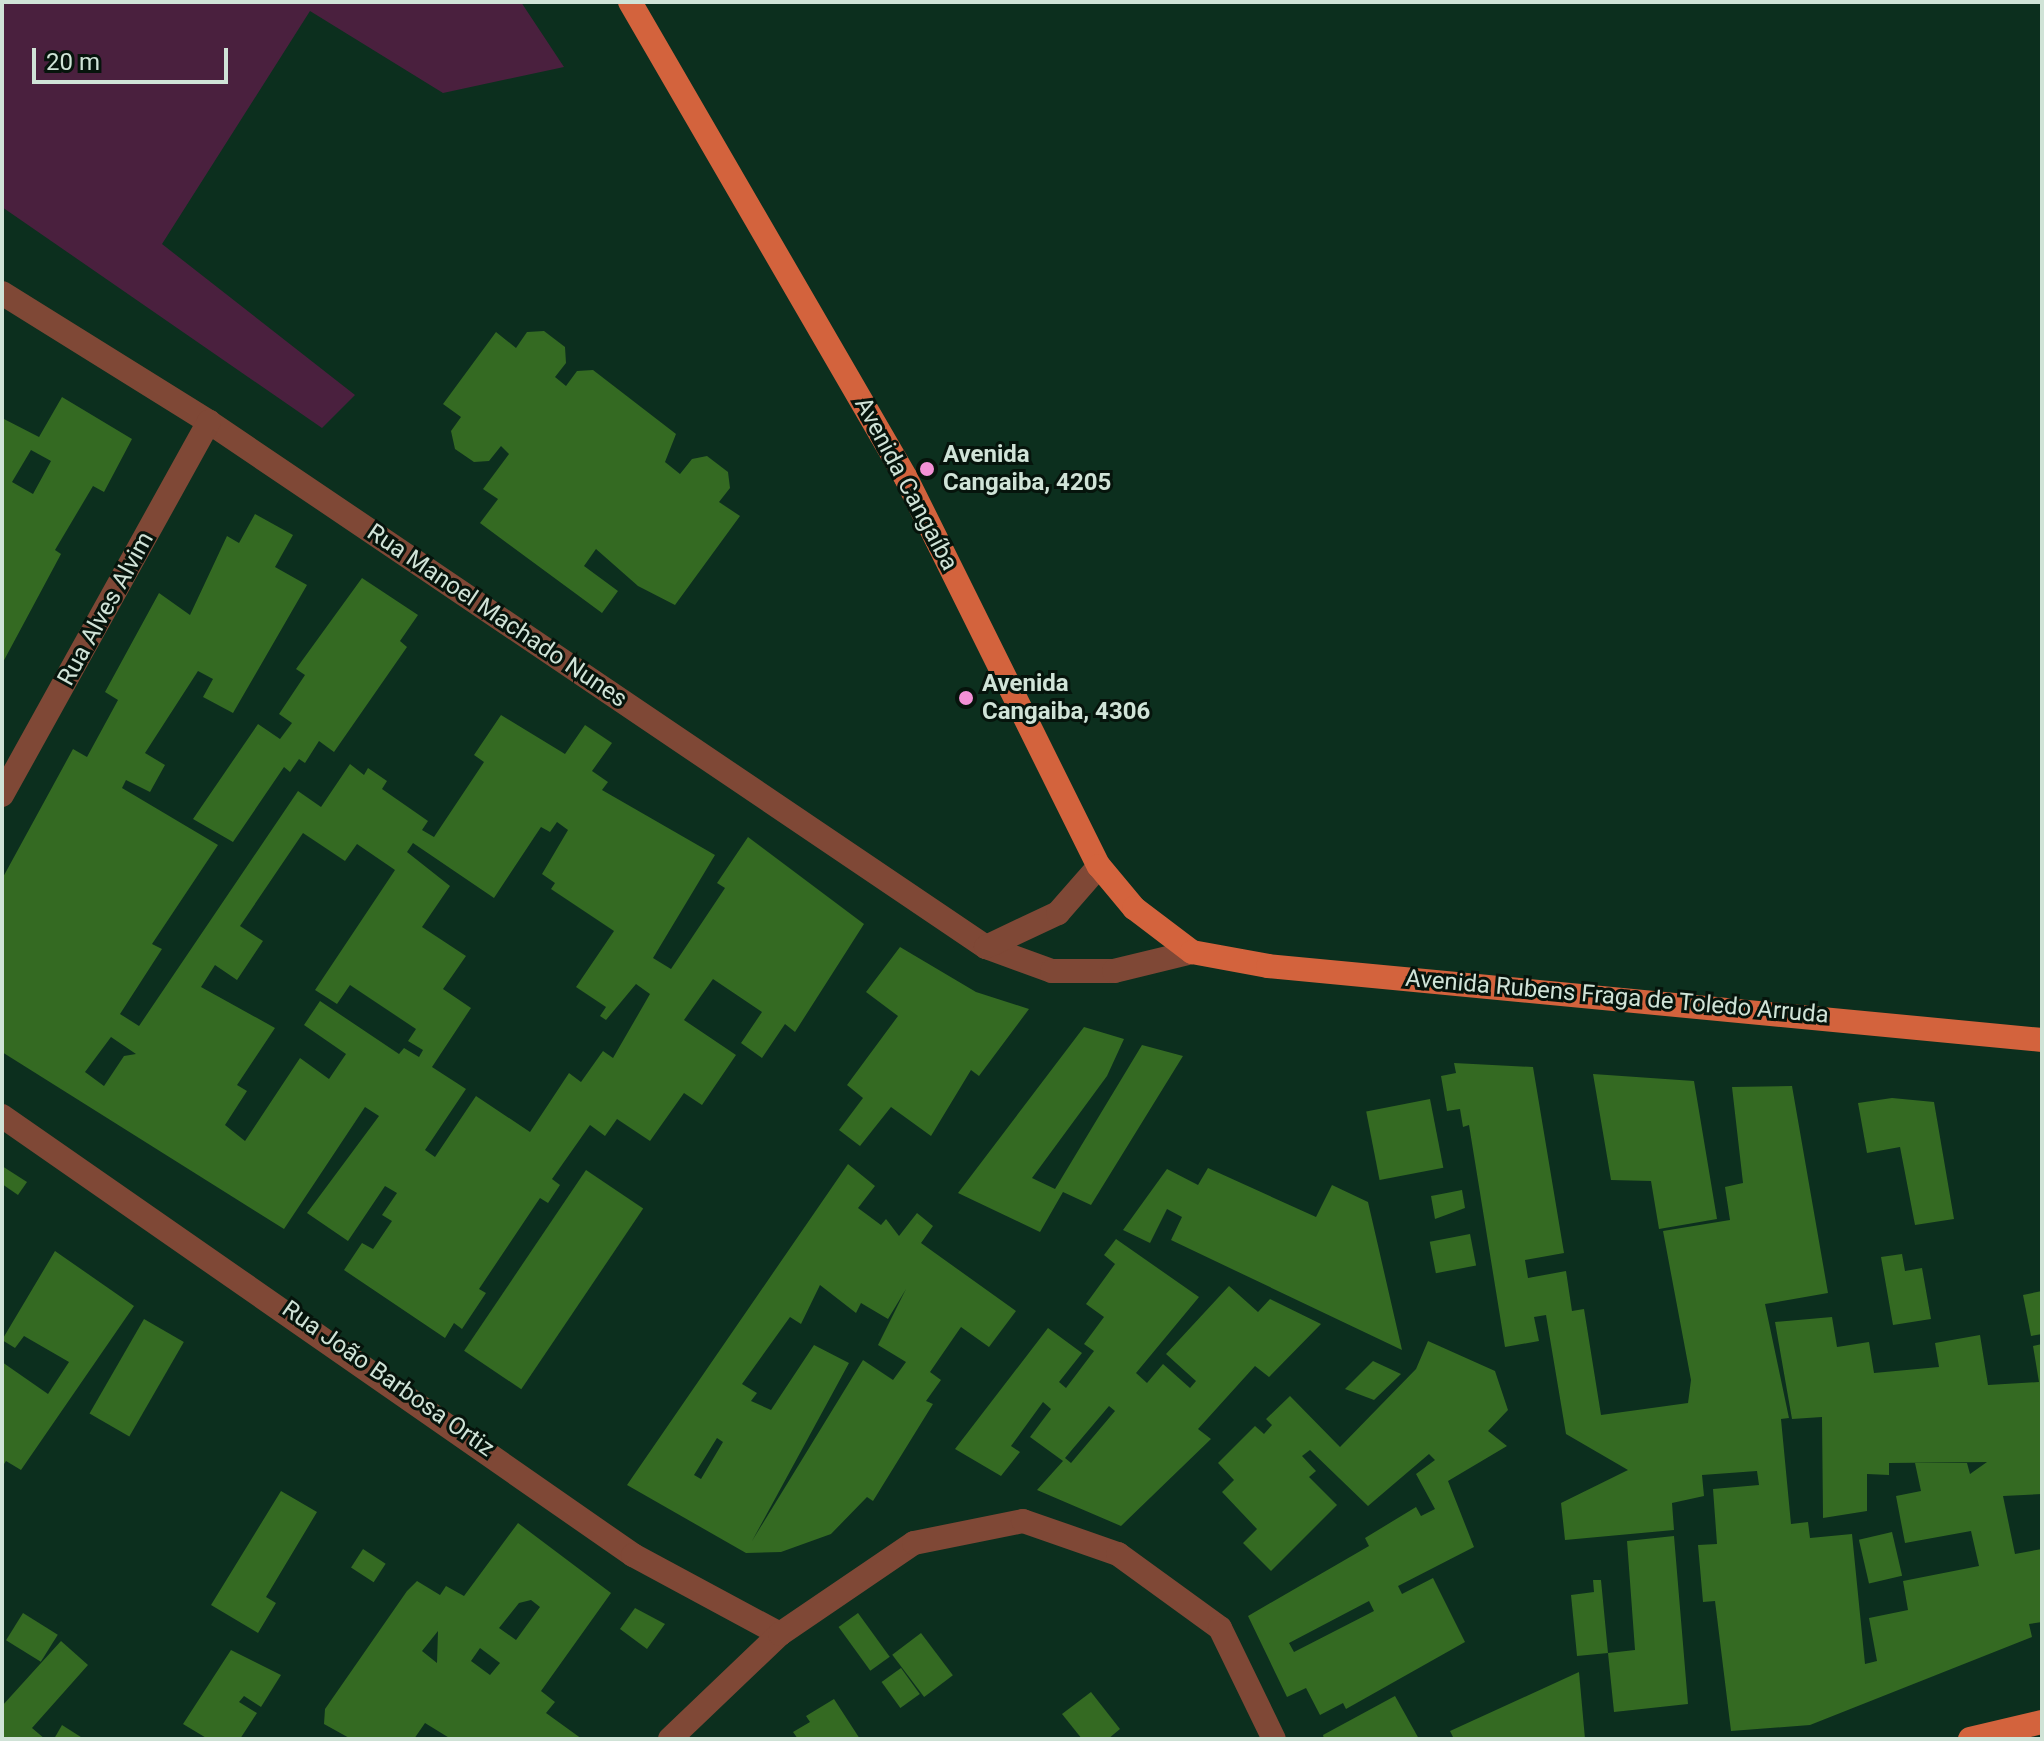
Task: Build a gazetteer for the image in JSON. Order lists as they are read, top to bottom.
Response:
{
  "streets": {
    "main road": ["Avenida Cangaíba", "Avenida Rubens Fraga de Toledo Arruda"],
    "street": ["Rua Alves Alvim", "Rua Manoel Machado Nunes", "Rua João Barbosa Ortiz"]
  },
  "crossings": [
    ["Avenida Cangaíba", "Rua Manoel Machado Nunes"],
    ["Avenida Cangaíba", "Avenida Rubens Fraga de Toledo Arruda"],
    ["Rua Alves Alvim", "Rua Manoel Machado Nunes"],
    ["Rua Manoel Machado Nunes", "Avenida Rubens Fraga de Toledo Arruda"]
  ],
  "places": ["Avenida Cangaiba, 4205", "Avenida Cangaiba, 4306"],
  "scale_bar": "20 m"
}
